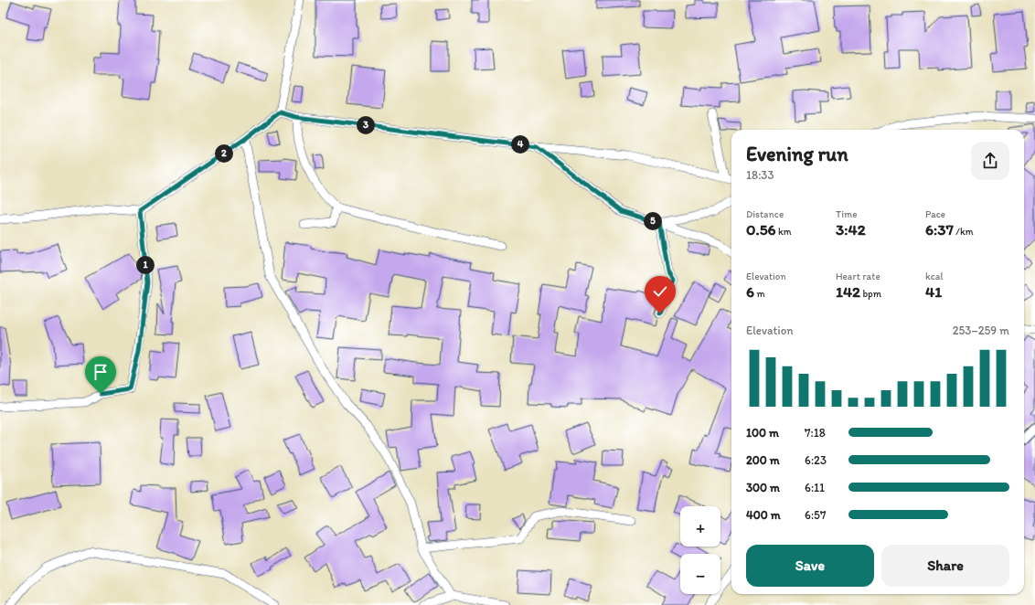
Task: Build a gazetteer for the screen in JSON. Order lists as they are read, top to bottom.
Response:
{
  "page": {
    "pins": [
      "3",
      "4",
      "2",
      "5",
      "1"
    ],
    "heading": ["Evening run", "18:33"],
    "stats": [
      ["Distance", "0.56 km"],
      ["Time", "3:42"],
      ["Pace", "6:37 /km"],
      ["Elevation", "6 m"],
      ["Heart rate", "142 bpm"],
      ["kcal", "41"]
    ],
    "chart": ["Elevation", "253–259 m"],
    "list": [
      {
        "name": "100 m",
        "note": "7:18"
      },
      {
        "name": "200 m",
        "note": "6:23"
      },
      {
        "name": "300 m",
        "note": "6:11"
      },
      {
        "name": "400 m",
        "note": "6:57"
      }
    ],
    "map_buttons": ["+", "−"],
    "buttons": ["Save", "Share"]
  }
}
